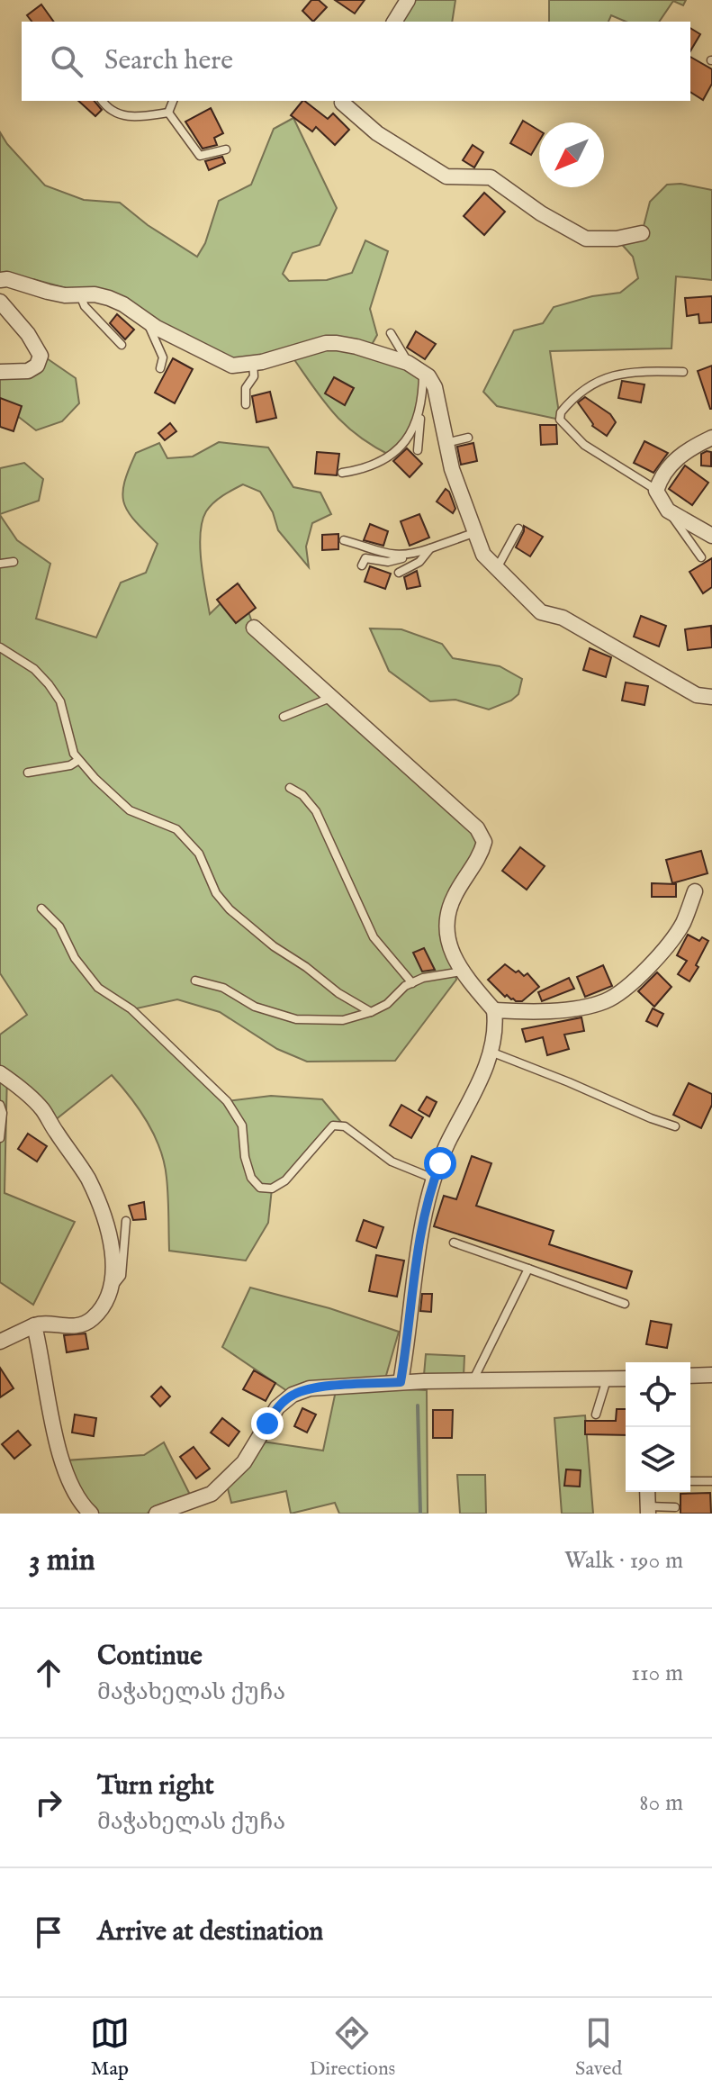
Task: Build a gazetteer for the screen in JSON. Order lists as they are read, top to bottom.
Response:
{
  "north": "bottom left",
  "page": {
    "search": "Search here",
    "heading": ["3 min", "Walk · 190 m"],
    "list": [
      ["Continue", "მაჭახელას ქუჩა", "110 m"],
      ["Turn right", "მაჭახელას ქუჩა", "80 m"],
      "Arrive at destination"
    ],
    "nav": ["Map", "Directions", "Saved"]
  }
}
